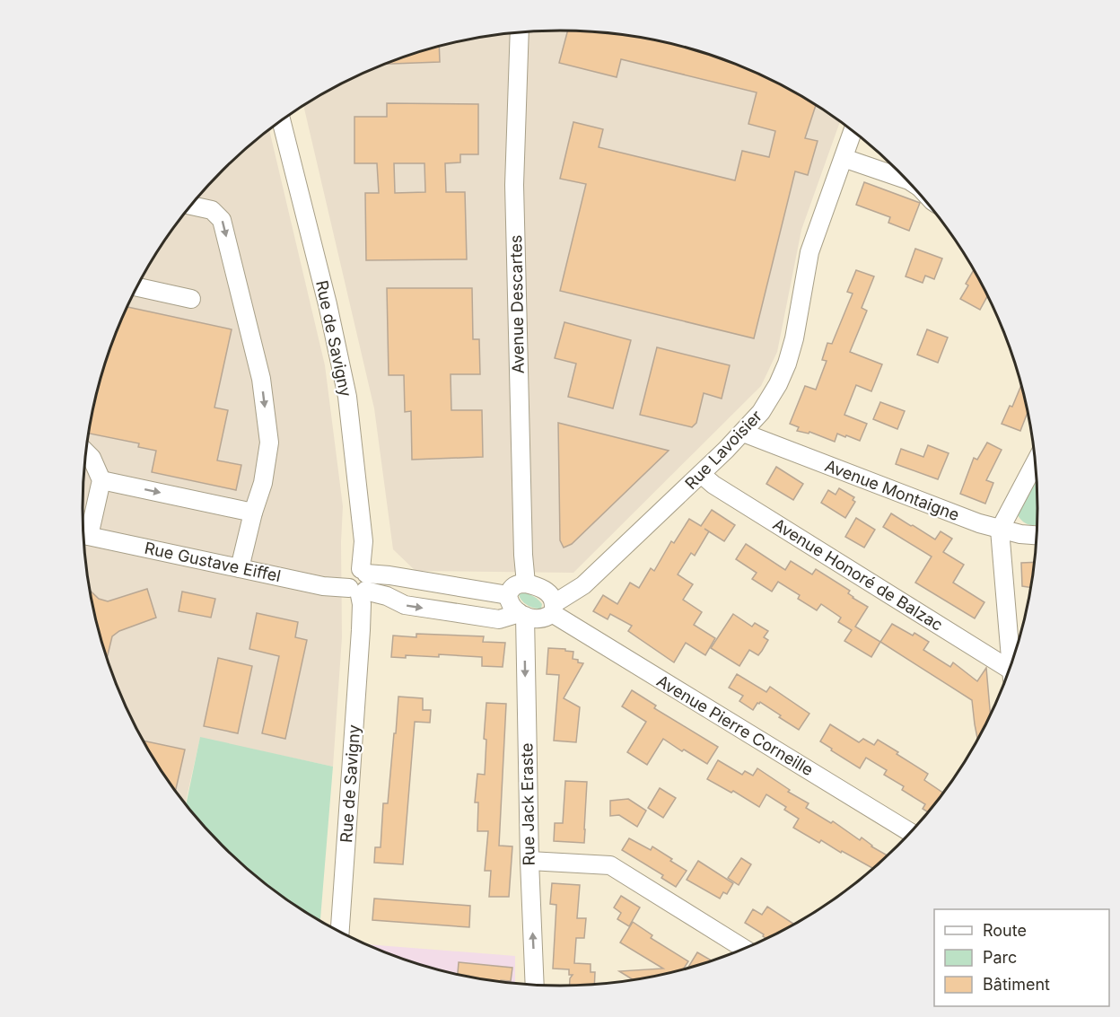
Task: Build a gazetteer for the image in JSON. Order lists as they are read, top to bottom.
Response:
{
  "streets": {
    "street": [
      "Avenue Descartes",
      "Rue de Savigny",
      "Rue Lavoisier",
      "Avenue Montaigne",
      "Rue Gustave Eiffel",
      "Avenue Honoré de Balzac",
      "Avenue Pierre Corneille",
      "Rue Jack Eraste"
    ]
  },
  "crossings": [
    ["Avenue Descartes", "Rue Lavoisier"],
    ["Avenue Descartes", "Avenue Pierre Corneille"],
    ["Avenue Descartes", "Rue Jack Eraste"],
    ["Rue de Savigny", "Rue Gustave Eiffel"],
    ["Rue Lavoisier", "Avenue Montaigne"],
    ["Rue Lavoisier", "Avenue Honoré de Balzac"],
    ["Rue Lavoisier", "Avenue Pierre Corneille"],
    ["Rue Lavoisier", "Rue Jack Eraste"],
    ["Avenue Pierre Corneille", "Rue Jack Eraste"]
  ],
  "legend": ["Route", "Parc", "Bâtiment"]
}
